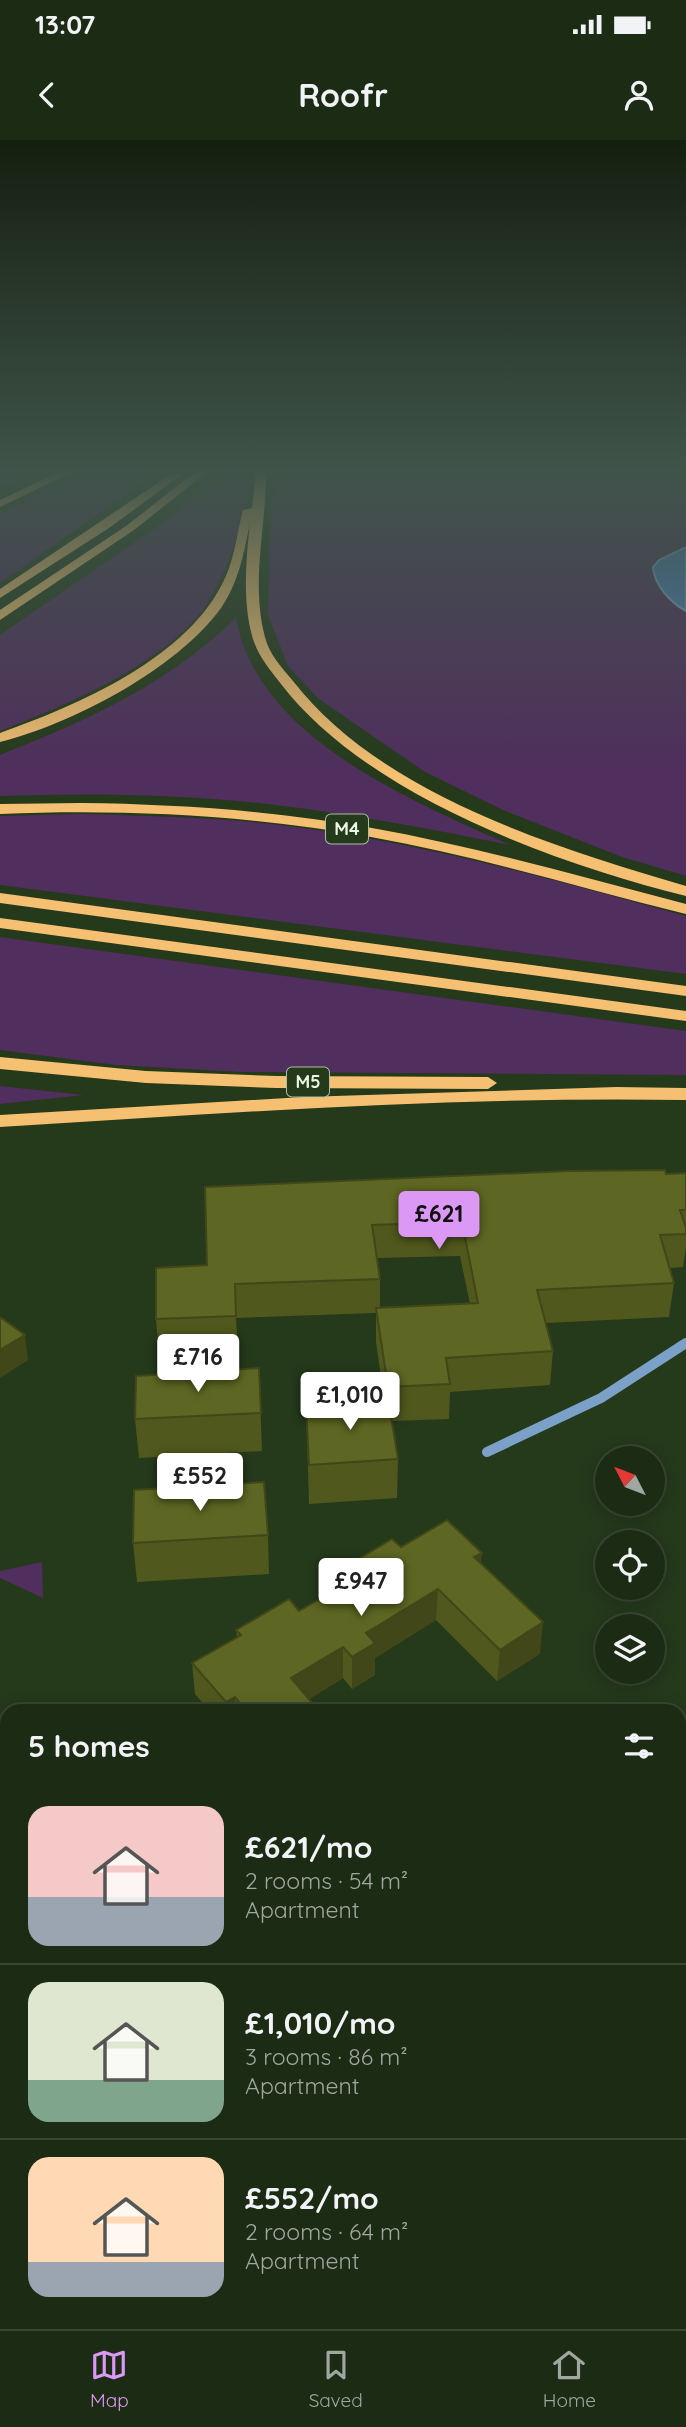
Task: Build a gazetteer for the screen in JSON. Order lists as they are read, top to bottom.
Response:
{
  "streets": {
    "highway": ["M4", "M5"]
  },
  "north": "top left",
  "page": {
    "status": "13:07",
    "header": "Roofr",
    "price": [
      "£621",
      "£716",
      "£1,010",
      "£552",
      "£947"
    ],
    "heading": "5 homes",
    "list": [
      {
        "name": "£621/mo",
        "note": "2 rooms · 54 m² · Apartment"
      },
      {
        "name": "£1,010/mo",
        "note": "3 rooms · 86 m² · Apartment"
      },
      {
        "name": "£552/mo",
        "note": "2 rooms · 64 m² · Apartment"
      }
    ],
    "tabs": ["Map", "Saved", "Home"]
  }
}
